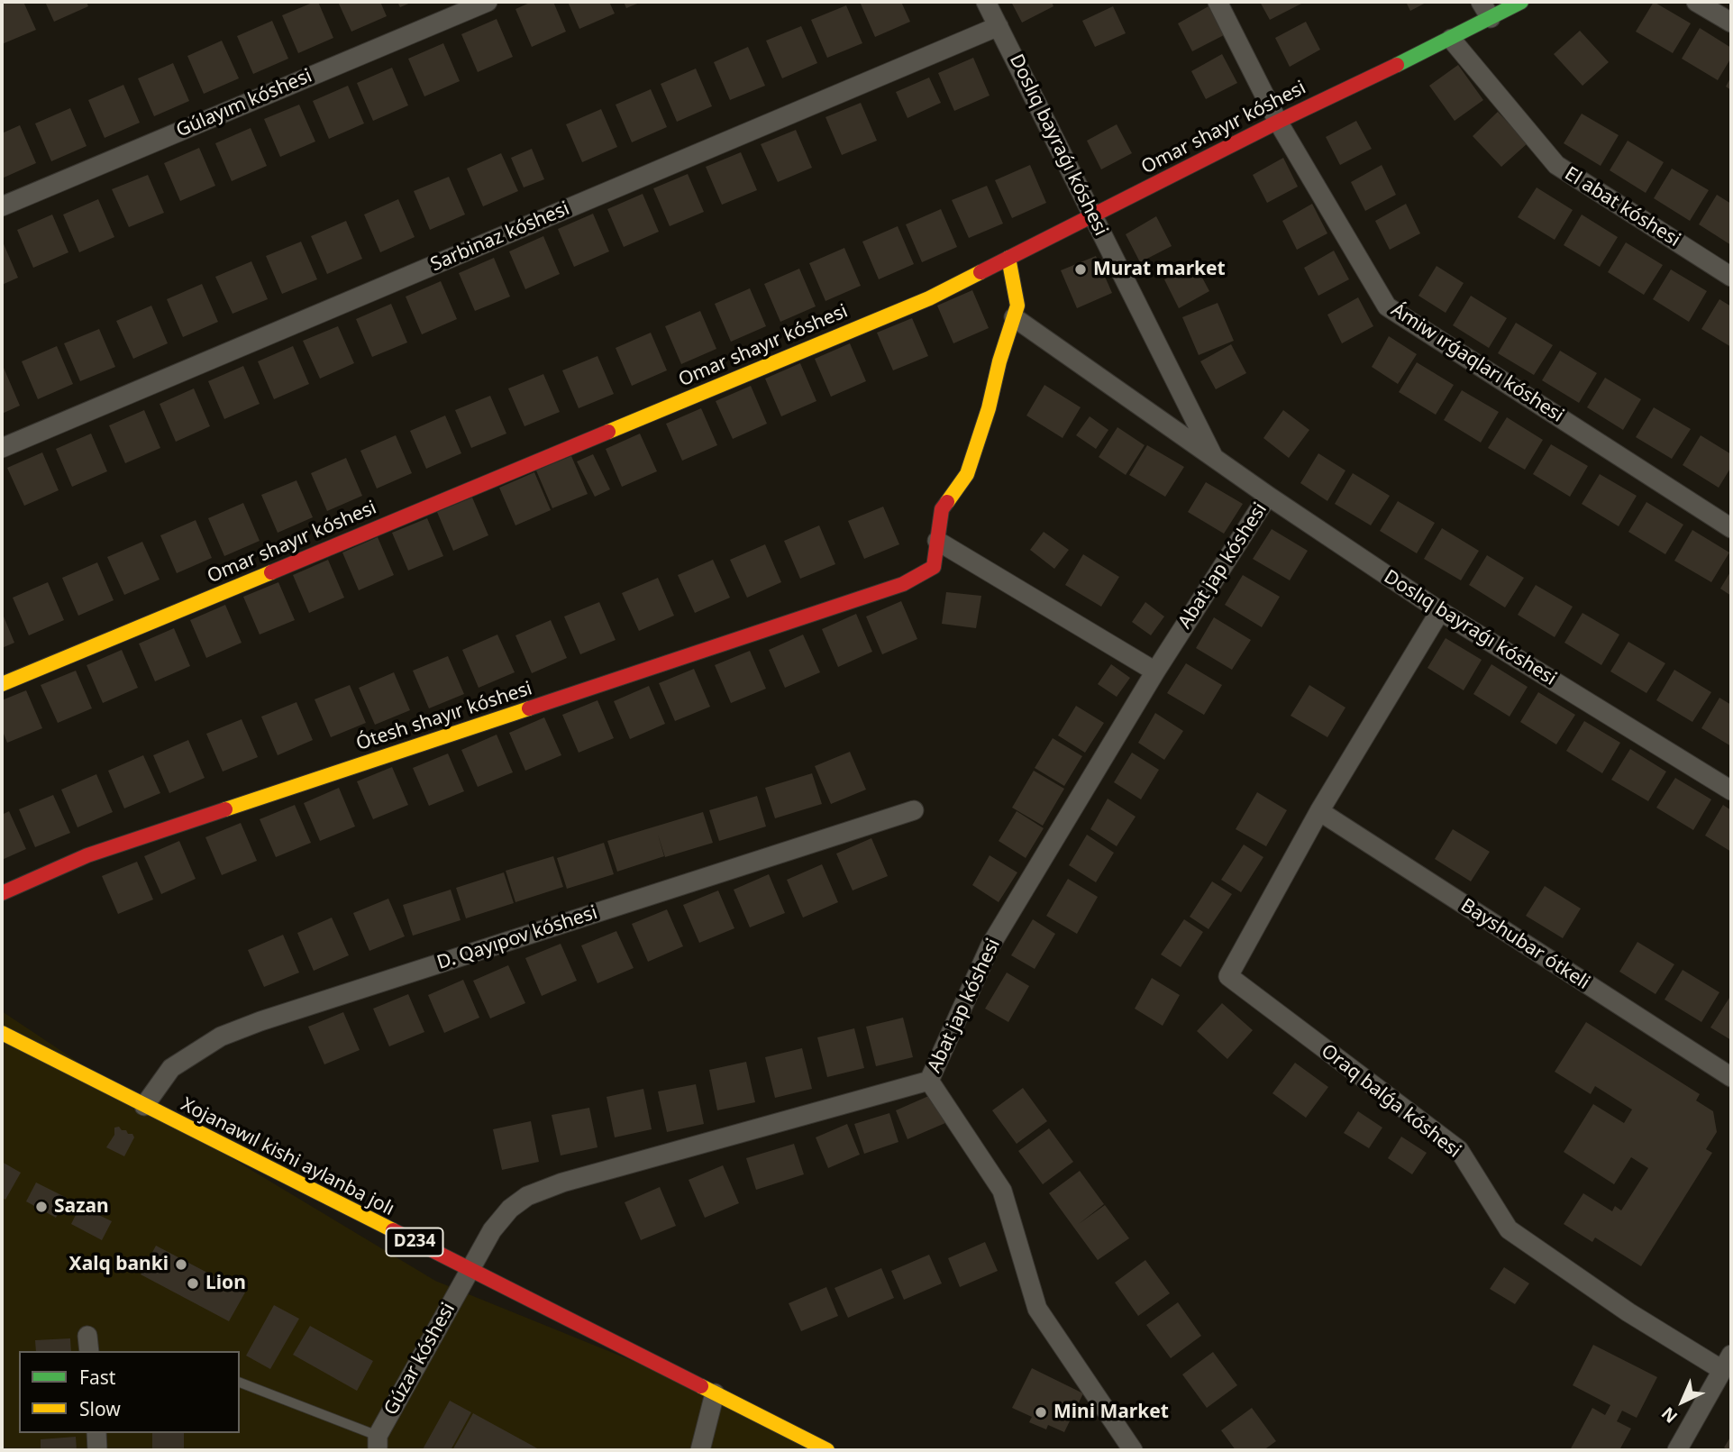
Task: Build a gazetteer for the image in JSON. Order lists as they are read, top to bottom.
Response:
{
  "streets": {
    "street": [
      "Gúlayım kóshesi",
      "Omar shayır kóshesi",
      "Doslıq bayraǵı kóshesi",
      "El abat kóshesi",
      "Sarbinaz kóshesi",
      "Ámiw ırǵaqları kóshesi",
      "Abat jap kóshesi",
      "Ótesh shayır kóshesi",
      "D. Qayıpov kóshesi",
      "Bayshubar ótkeli",
      "Oraq balǵa kóshesi",
      "Xojanawıl kishi aylanba jolı",
      "D234",
      "Gúzar kóshesi"
    ]
  },
  "crossings": [
    ["Omar shayır kóshesi", "Doslıq bayraǵı kóshesi"],
    ["Omar shayır kóshesi", "El abat kóshesi"],
    ["Omar shayır kóshesi", "Ámiw ırǵaqları kóshesi"],
    ["Doslıq bayraǵı kóshesi", "Sarbinaz kóshesi"],
    ["Doslıq bayraǵı kóshesi", "Abat jap kóshesi"],
    ["Abat jap kóshesi", "Xojanawıl kishi aylanba jolı"],
    ["Abat jap kóshesi", "Gúzar kóshesi"],
    ["D. Qayıpov kóshesi", "Xojanawıl kishi aylanba jolı"],
    ["Bayshubar ótkeli", "Oraq balǵa kóshesi"],
    ["Xojanawıl kishi aylanba jolı", "Gúzar kóshesi"]
  ],
  "places": [
    "Murat market",
    "Sazan",
    "Xalq banki",
    "Lion",
    "Mini Market"
  ],
  "legend": ["Fast", "Slow"],
  "north": "bottom left"
}
